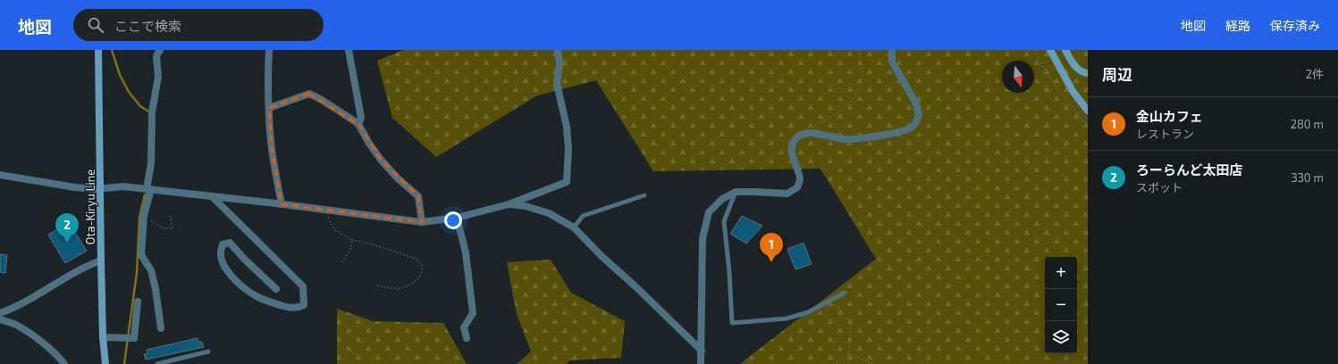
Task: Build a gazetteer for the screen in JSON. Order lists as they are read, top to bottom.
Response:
{
  "streets": {
    "main road": ["Ota-Kiryu Line"]
  },
  "north": "bottom",
  "page": {
    "header": "地図",
    "search": "ここで検索",
    "nav": ["地図", "経路", "保存済み"],
    "heading": ["周辺", "2件"],
    "list": [
      {
        "mark": "1",
        "name": "金山カフェ",
        "note": "レストラン",
        "value": "280 m"
      },
      {
        "mark": "2",
        "name": "ろーらんど太田店",
        "note": "スポット",
        "value": "330 m"
      }
    ],
    "pins": ["2", "1"],
    "map_buttons": ["+", "−"]
  }
}
